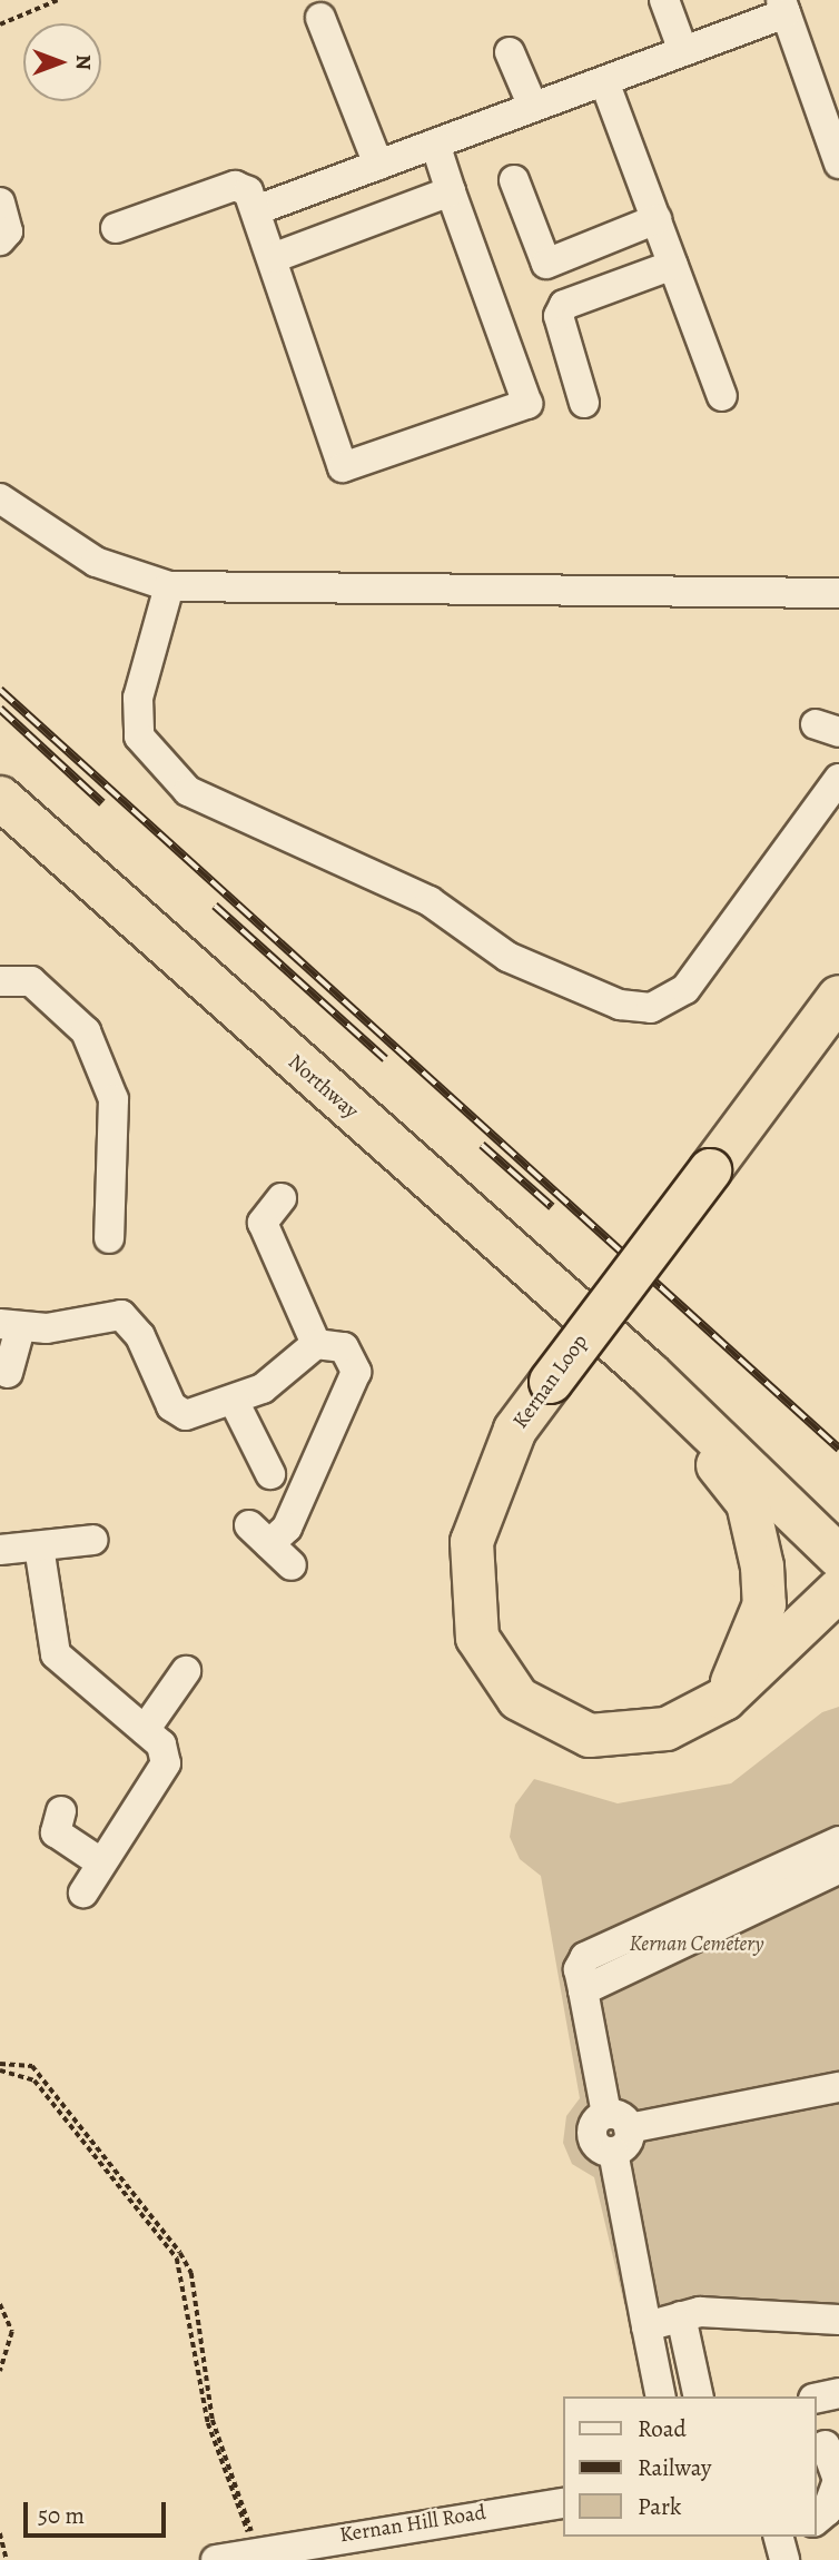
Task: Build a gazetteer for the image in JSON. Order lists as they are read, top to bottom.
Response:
{
  "streets": {
    "highway": ["Northway", "Kernan Loop"],
    "street": ["Kernan Hill Road"]
  },
  "parks": ["Kernan Cemetery"],
  "legend": ["Road", "Railway", "Park"],
  "scale_bar": "50 m",
  "north": "right"
}
